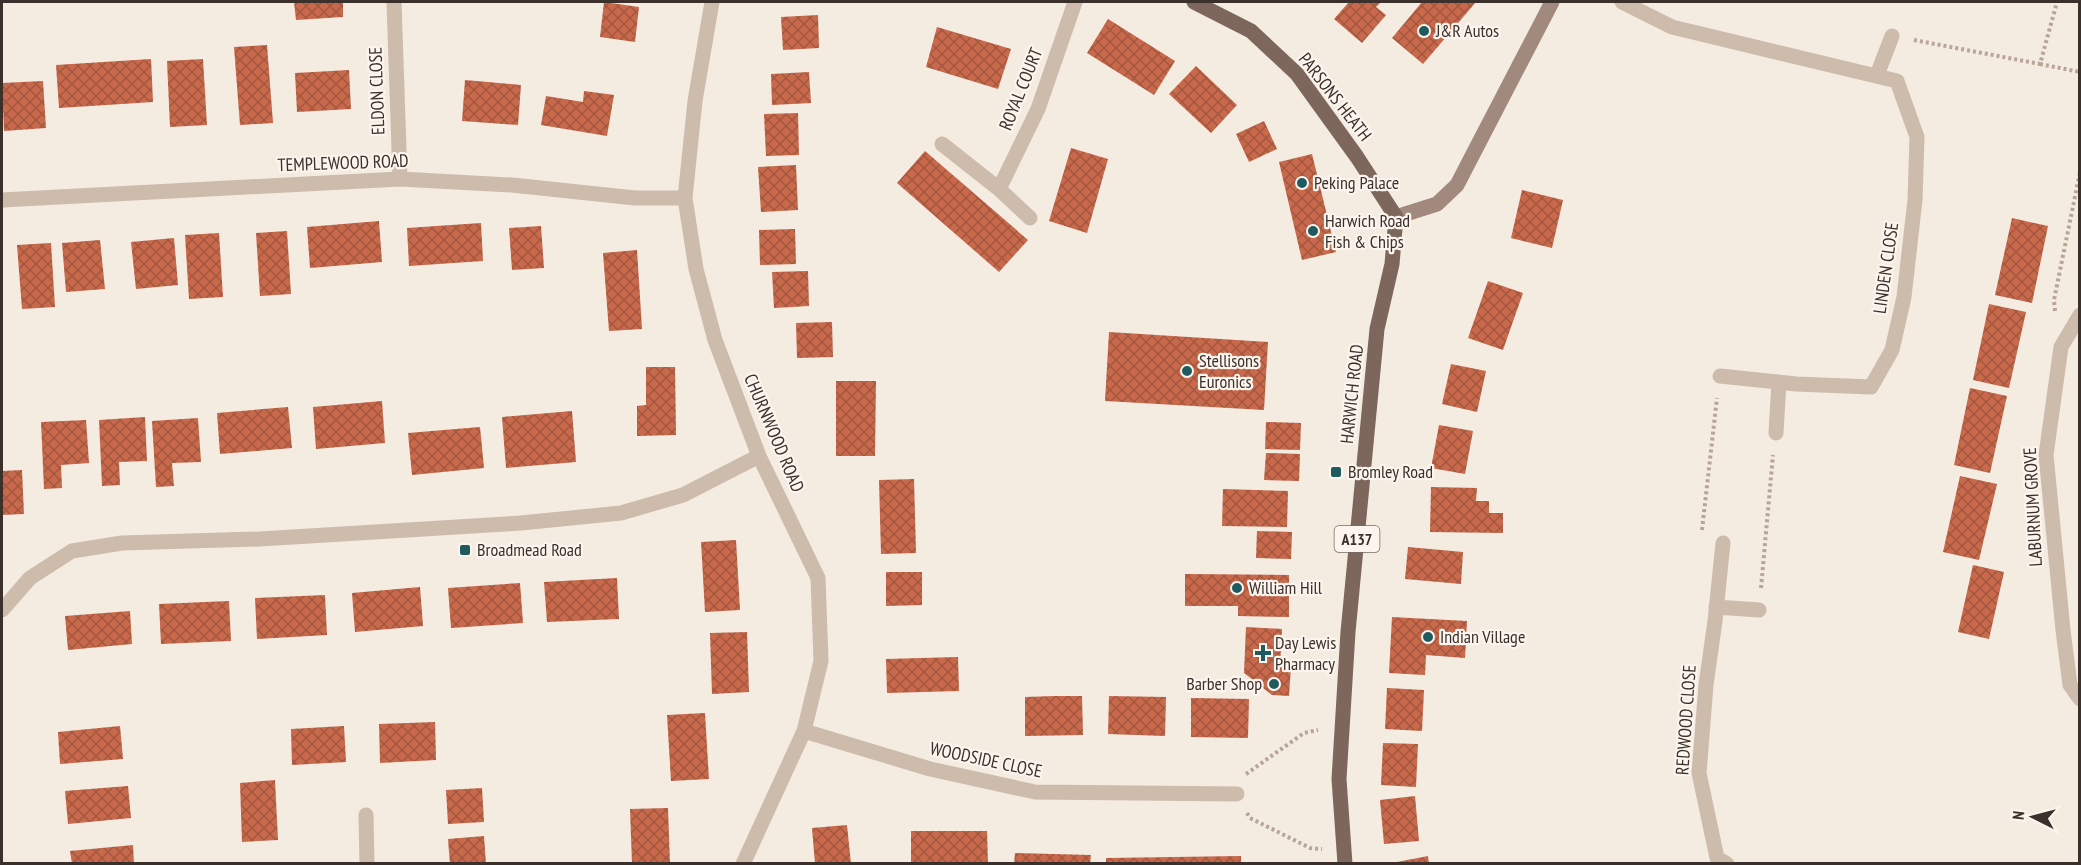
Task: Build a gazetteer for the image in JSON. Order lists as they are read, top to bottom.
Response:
{
  "streets": {
    "main road": ["PARSONS HEATH", "HARWICH ROAD", "A137"],
    "street": [
      "ROYAL COURT",
      "ELDON CLOSE",
      "TEMPLEWOOD ROAD",
      "LINDEN CLOSE",
      "CHURNWOOD ROAD",
      "LABURNUM GROVE",
      "REDWOOD CLOSE",
      "WOODSIDE CLOSE"
    ]
  },
  "crossings": [
    ["ELDON CLOSE", "TEMPLEWOOD ROAD"],
    ["PARSONS HEATH", "HARWICH ROAD"],
    ["TEMPLEWOOD ROAD", "CHURNWOOD ROAD"],
    ["CHURNWOOD ROAD", "WOODSIDE CLOSE"]
  ],
  "places": {
    "other": [
      "J&R Autos",
      "Peking Palace",
      "Harwich Road Fish & Chips",
      "Stellisons Euronics",
      "William Hill",
      "Indian Village",
      "Barber Shop"
    ],
    "transit": ["Bromley Road", "Broadmead Road"],
    "health": ["Day Lewis Pharmacy"]
  },
  "north": "left"
}
